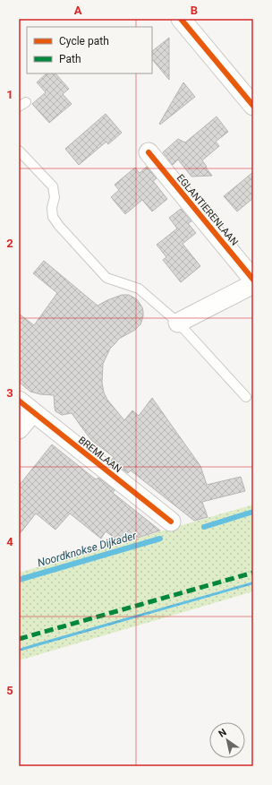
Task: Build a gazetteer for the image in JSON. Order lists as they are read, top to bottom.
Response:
{
  "streets": {
    "street": ["EGLANTIERENLAAN", "BREMLAAN"]
  },
  "water": ["Noordknokse Dijkader"],
  "legend": ["Cycle path", "Path"],
  "north": "top left",
  "grid": {
    "columns": ["A", "B"],
    "rows": [
      "1",
      "2",
      "3",
      "4",
      "5"
    ]
  }
}
